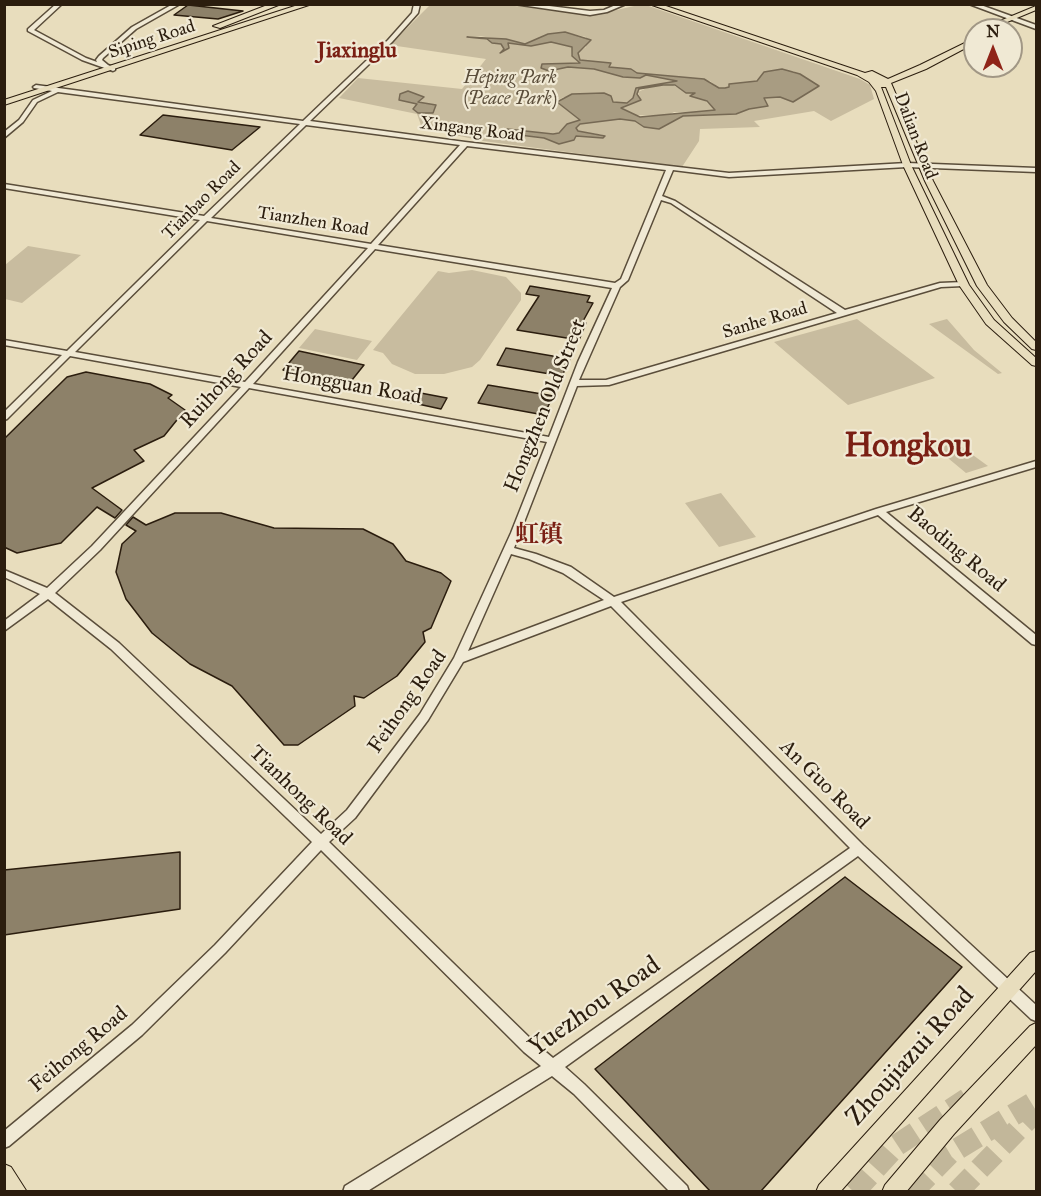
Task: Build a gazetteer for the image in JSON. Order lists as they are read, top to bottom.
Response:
{
  "streets": {
    "main road": ["Siping Road", "Dalian Road", "Zhoujiazui Road"],
    "street": [
      "Xingang Road",
      "Tianbao Road",
      "Tianzhen Road",
      "Sanhe Road",
      "Ruihong Road",
      "Hongguan Road",
      "Hongzhen Old Street",
      "Baoding Road",
      "Feihong Road",
      "An Guo Road",
      "Tianhong Road",
      "Yuezhou Road"
    ]
  },
  "crossings": [
    ["Siping Road", "Xingang Road"],
    ["Xingang Road", "Dalian Road"],
    ["Xingang Road", "Tianbao Road"],
    ["Xingang Road", "Ruihong Road"],
    ["Xingang Road", "Hongzhen Old Street"],
    ["Dalian Road", "Sanhe Road"],
    ["Tianbao Road", "Tianzhen Road"],
    ["Tianbao Road", "Hongguan Road"],
    ["Tianzhen Road", "Ruihong Road"],
    ["Tianzhen Road", "Hongzhen Old Street"],
    ["Sanhe Road", "Hongzhen Old Street"],
    ["Ruihong Road", "Hongguan Road"],
    ["Ruihong Road", "Tianhong Road"],
    ["Hongguan Road", "Hongzhen Old Street"],
    ["Hongzhen Old Street", "Feihong Road"],
    ["Hongzhen Old Street", "An Guo Road"],
    ["Baoding Road", "Feihong Road"],
    ["Feihong Road", "An Guo Road"],
    ["Feihong Road", "Tianhong Road"],
    ["An Guo Road", "Yuezhou Road"],
    ["An Guo Road", "Zhoujiazui Road"],
    ["Tianhong Road", "Yuezhou Road"]
  ],
  "districts": ["Jiaxinglu", "Hongkou", "虹镇"],
  "parks": ["Heping Park (Peace Park)"],
  "north": "top"
}
